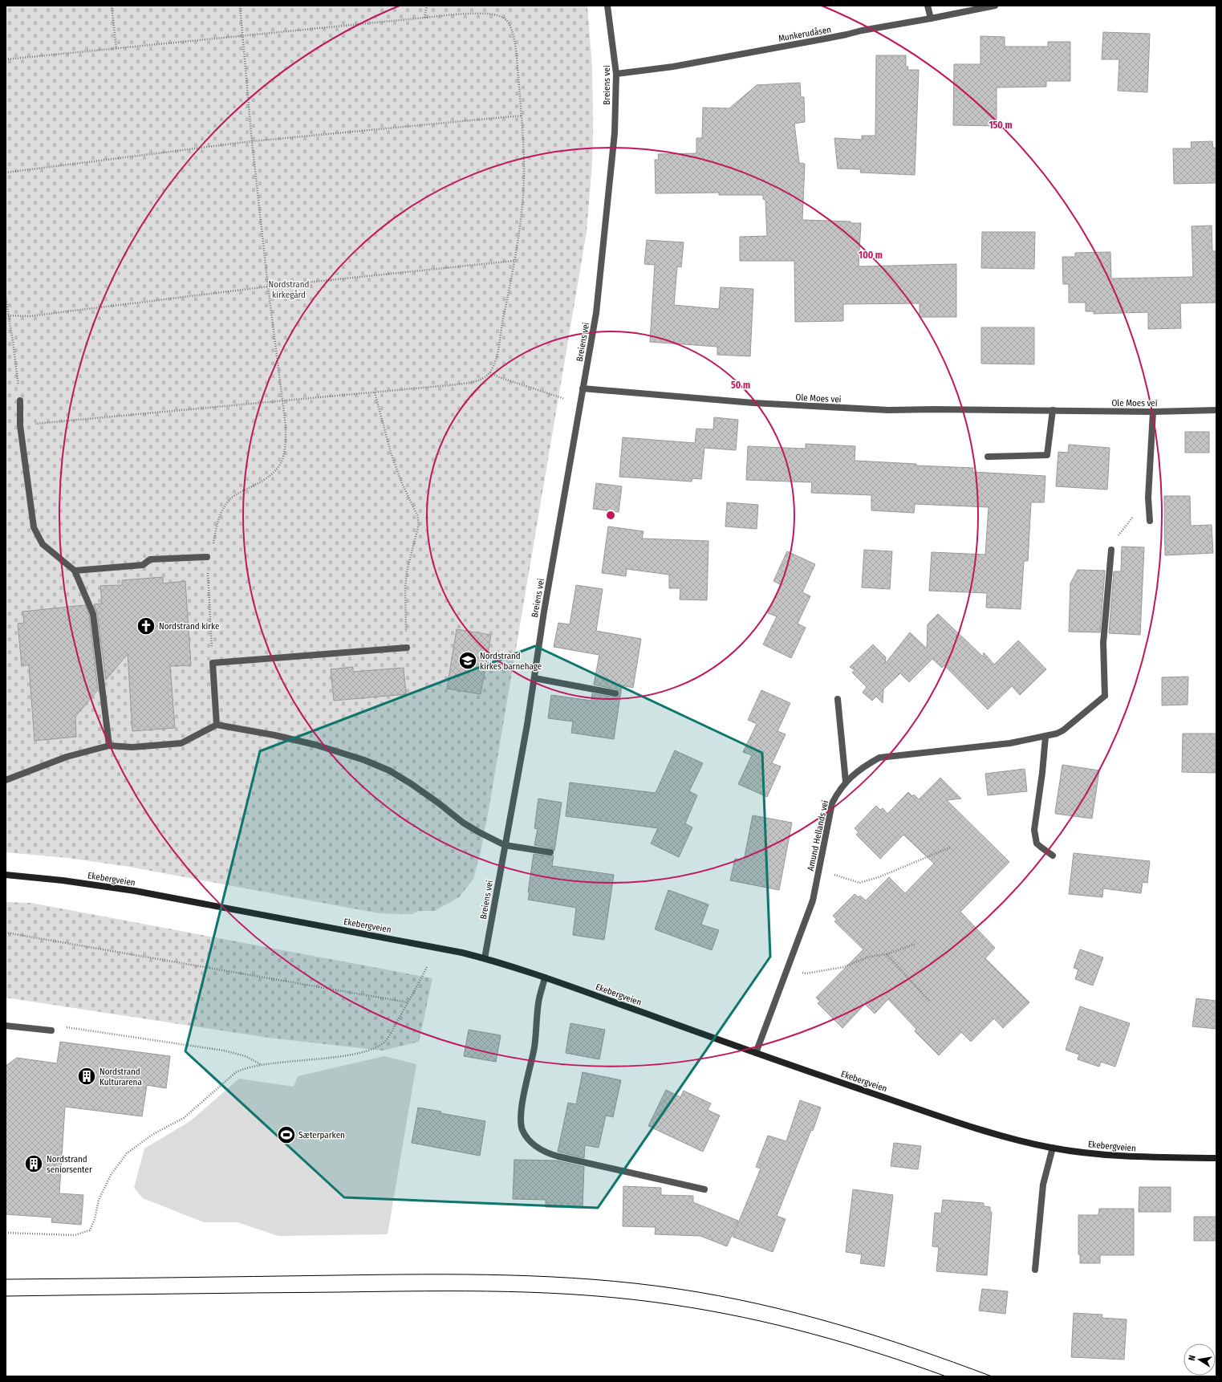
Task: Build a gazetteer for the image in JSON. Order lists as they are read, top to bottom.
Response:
{
  "streets": {
    "main road": ["Ekebergveien"],
    "street": [
      "Munkerudåsen",
      "Breiens vei",
      "Ole Moes vei",
      "Amund Hellands vei"
    ]
  },
  "crossings": [
    ["Munkerudåsen", "Breiens vei"],
    ["Breiens vei", "Ole Moes vei"],
    ["Breiens vei", "Ekebergveien"],
    ["Amund Hellands vei", "Ekebergveien"]
  ],
  "parks": ["Nordstrand kirkegård"],
  "places": {
    "church": ["Nordstrand kirke"],
    "school or university": ["Nordstrand kirkes barnehage"],
    "building": ["Nordstrand Kulturarena", "Nordstrand seniorsenter"],
    "sports": ["Sæterparken"]
  },
  "north": "left",
  "rings": ["150 m", "100 m", "50 m"]
}
